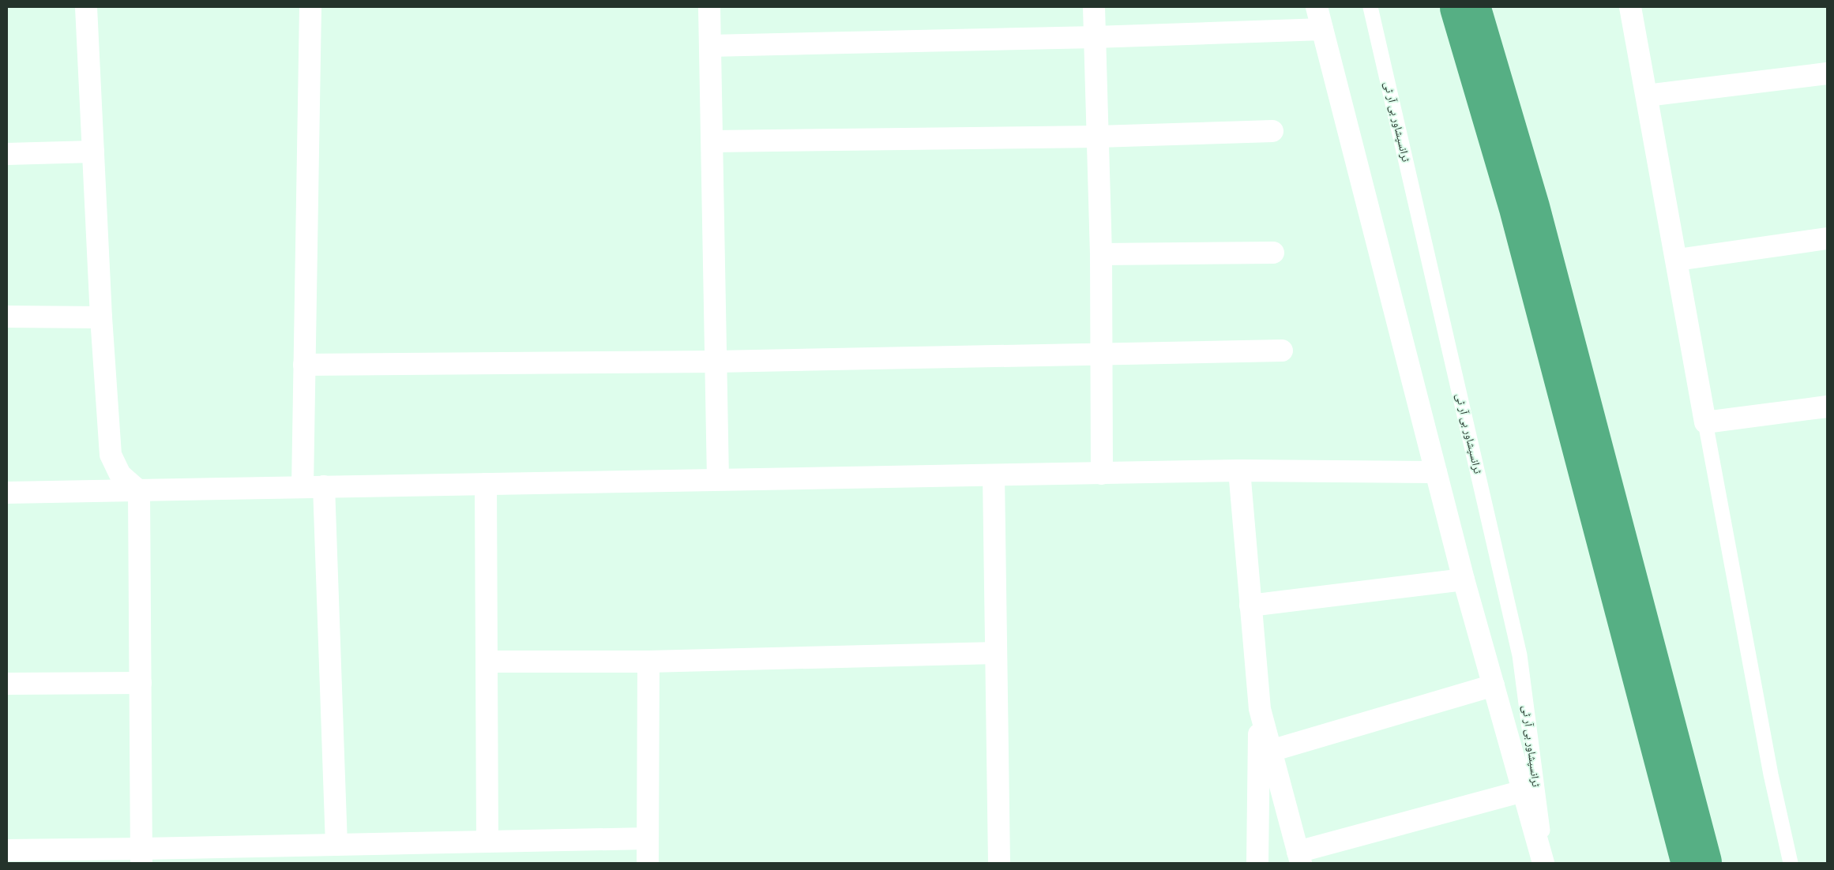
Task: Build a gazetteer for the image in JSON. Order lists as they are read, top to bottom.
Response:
{
  "streets": {
    "lane": ["ٹرانسپشاور بی آر ٹی"]
  }
}
